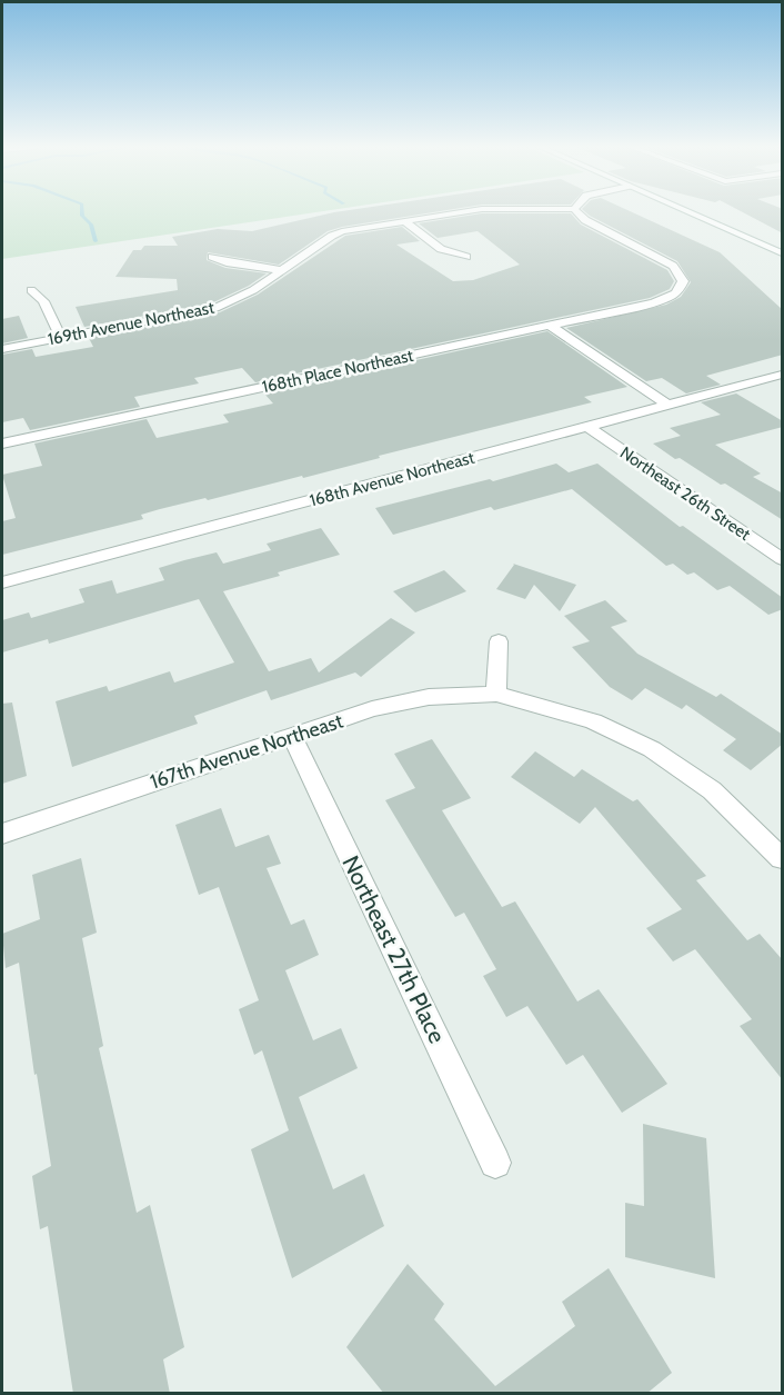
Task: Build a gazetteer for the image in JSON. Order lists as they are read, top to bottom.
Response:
{
  "streets": {
    "street": [
      "169th Avenue Northeast",
      "168th Place Northeast",
      "168th Avenue Northeast",
      "Northeast 26th Street",
      "167th Avenue Northeast",
      "Northeast 27th Place"
    ]
  },
  "crossings": [
    ["168th Avenue Northeast", "Northeast 26th Street"],
    ["167th Avenue Northeast", "Northeast 27th Place"]
  ]
}
